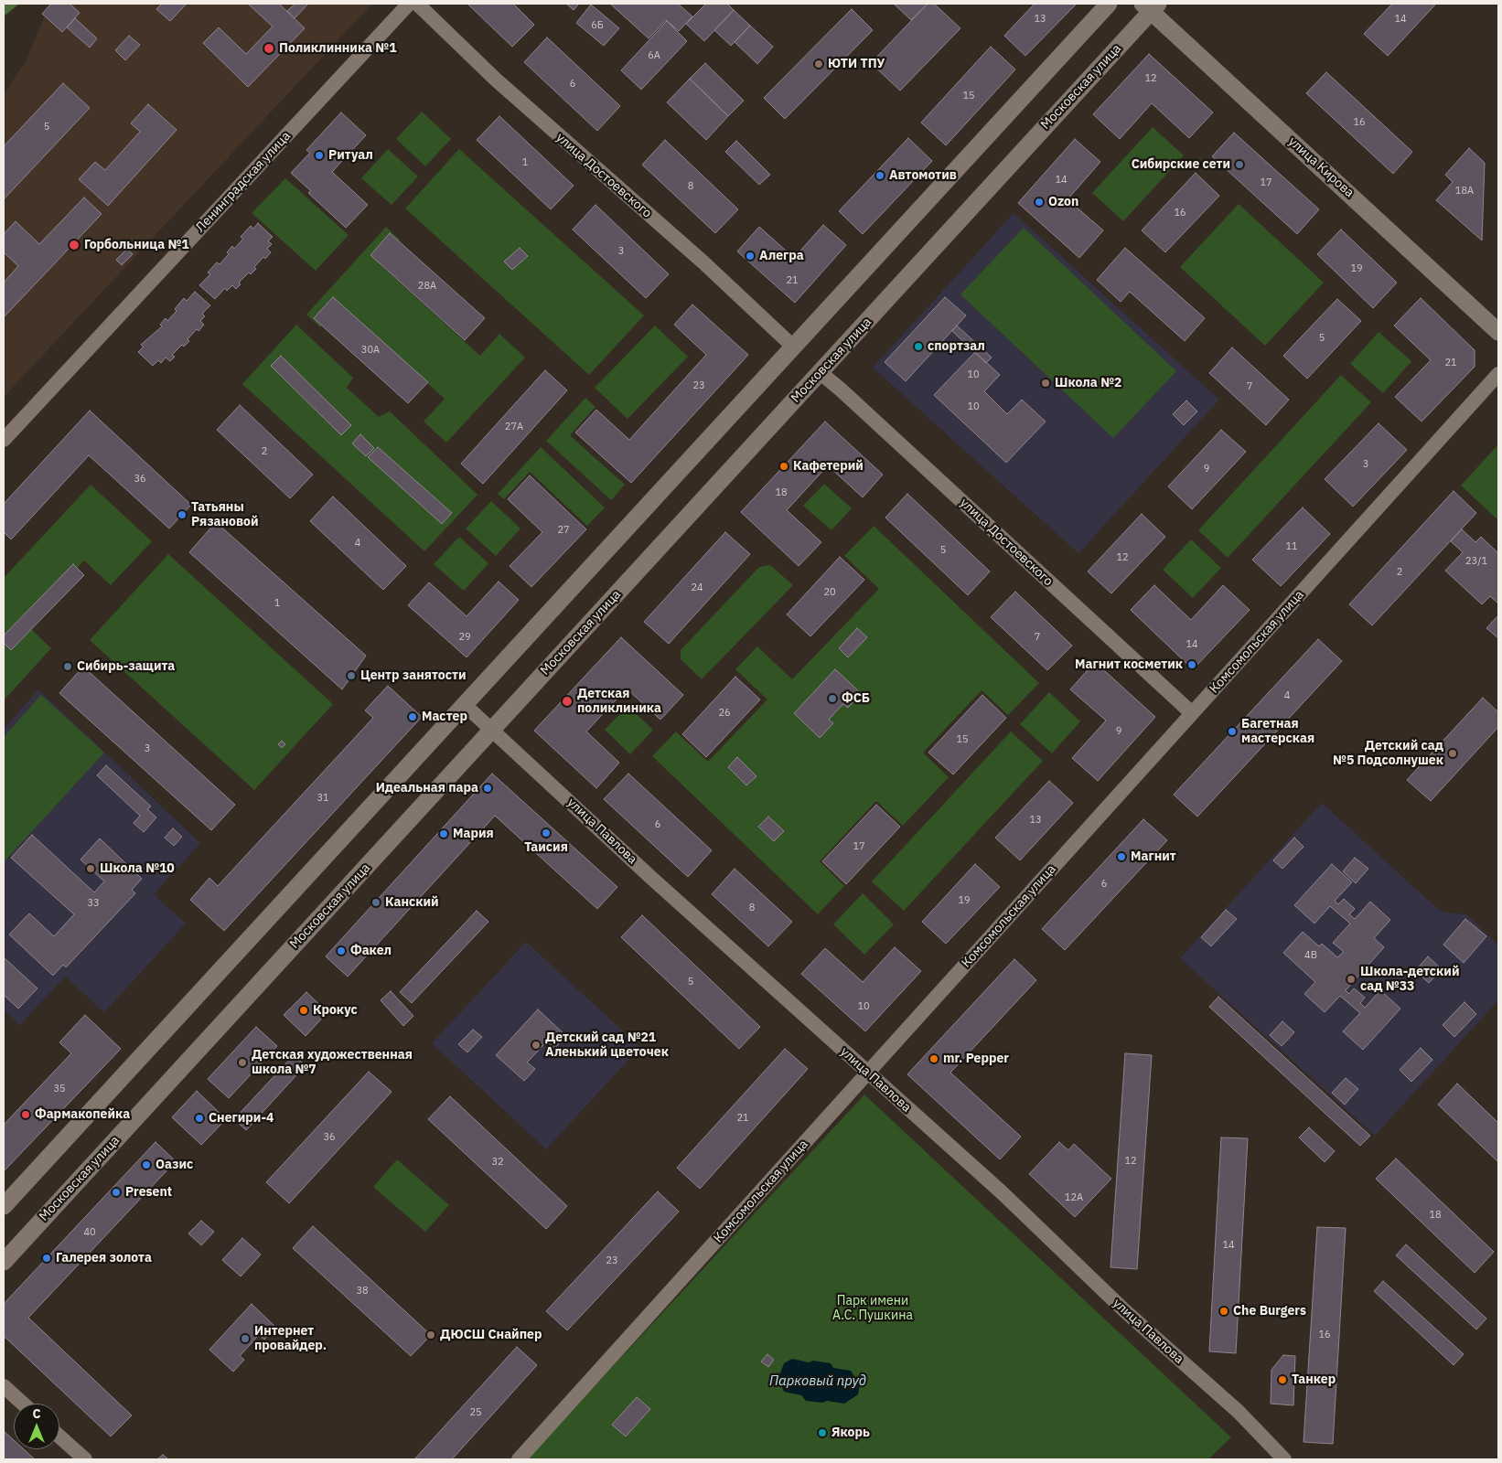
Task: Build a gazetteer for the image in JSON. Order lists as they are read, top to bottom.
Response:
{
  "streets": {
    "main road": ["Московская улица", "улица Кирова"],
    "street": [
      "улица Достоевского",
      "Ленинградская улица",
      "Комсомольская улица",
      "улица Павлова"
    ]
  },
  "crossings": [
    ["Московская улица", "улица Кирова"],
    ["Московская улица", "улица Достоевского"],
    ["Московская улица", "улица Павлова"],
    ["улица Достоевского", "Комсомольская улица"],
    ["Комсомольская улица", "улица Павлова"]
  ],
  "water": ["Парковый пруд"],
  "parks": ["Парк имени А.С. Пушкина"],
  "places": [
    "Поликлинника №1",
    "ЮТИ ТПУ",
    "Ритуал",
    "Сибирские сети",
    "Автомотив",
    "Ozon",
    "Горбольница №1",
    "Алегра",
    "спортзал",
    "Школа №2",
    "Кафетерий",
    "Татьяны Рязановой",
    "Магнит косметик",
    "Сибирь-защита",
    "Центр занятости",
    "ФСБ",
    "Детская поликлиника",
    "Мастер",
    "Багетная мастерская",
    "Детский сад №5 Подсолнушек",
    "Идеальная пара",
    "Таисия",
    "Мария",
    "Магнит",
    "Школа №10",
    "Канский",
    "Факел",
    "Школа-детский сад №33",
    "Крокус",
    "Детский сад №21 Аленький цветочек",
    "mr. Pepper",
    "Детская художественная школа №7",
    "Фармакопейка",
    "Снегири-4",
    "Оазис",
    "Present",
    "Галерея золота",
    "Che Burgers",
    "ДЮСШ Снайпер",
    "Интернет провайдер.",
    "Танкер",
    "Якорь"
  ],
  "house_numbers": [
    "13",
    "14",
    "6Б",
    "6А",
    "12",
    "6",
    "15",
    "16",
    "5",
    "1",
    "14",
    "17",
    "8",
    "18А",
    "16",
    "3",
    "19",
    "21",
    "28А",
    "5",
    "30А",
    "21",
    "10",
    "23",
    "7",
    "10",
    "27А",
    "2",
    "3",
    "9",
    "36",
    "18",
    "27",
    "4",
    "11",
    "5",
    "12",
    "23/1",
    "2",
    "24",
    "20",
    "1",
    "29",
    "7",
    "14",
    "4",
    "26",
    "9",
    "15",
    "3",
    "31",
    "13",
    "6",
    "17",
    "6",
    "19",
    "33",
    "8",
    "4В",
    "5",
    "10",
    "35",
    "21",
    "36",
    "12",
    "32",
    "12А",
    "18",
    "40",
    "14",
    "23",
    "38",
    "16",
    "25"
  ],
  "north": "top"
}
